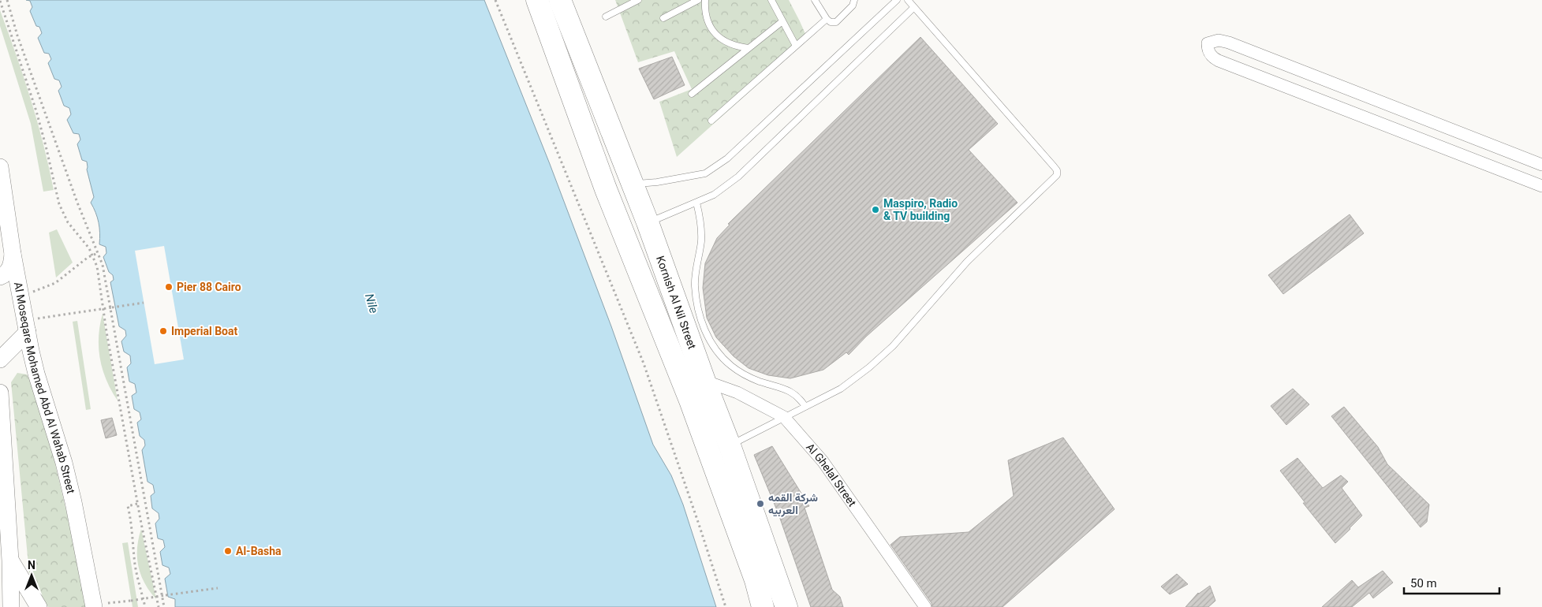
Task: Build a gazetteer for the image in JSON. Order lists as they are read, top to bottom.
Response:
{
  "streets": {
    "highway": ["Kornish Al Nil Street"],
    "street": ["Al Moseqare Mohamed Abd Al Wahab Street", "Al Ghelal Street"]
  },
  "crossings": [
    ["Kornish Al Nil Street", "Al Ghelal Street"]
  ],
  "water": ["Nile"],
  "places": [
    "Maspiro, Radio & TV building",
    "Pier 88 Cairo",
    "Imperial Boat",
    "شركة القمه العربيه",
    "Al-Basha"
  ],
  "scale_bar": "50 m",
  "north": "top"
}
